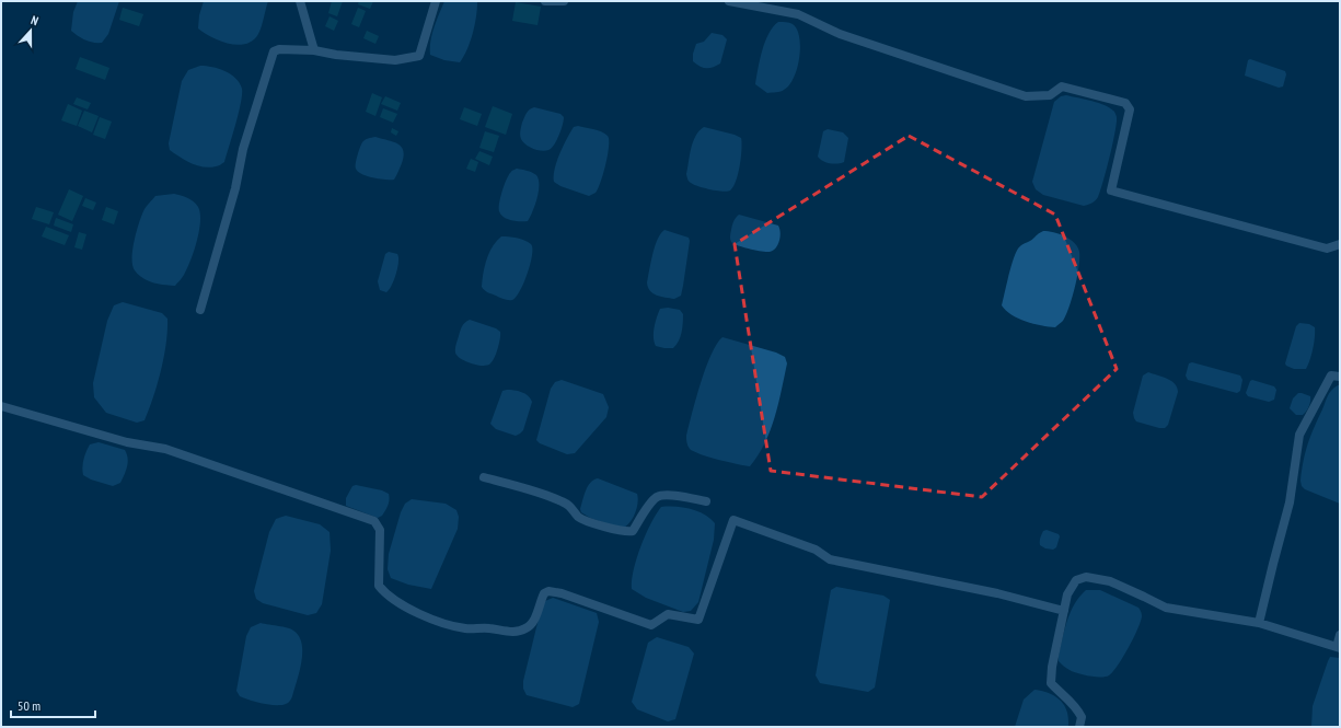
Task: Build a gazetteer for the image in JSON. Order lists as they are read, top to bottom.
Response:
{
  "scale_bar": "50 m",
  "north": "top"
}
